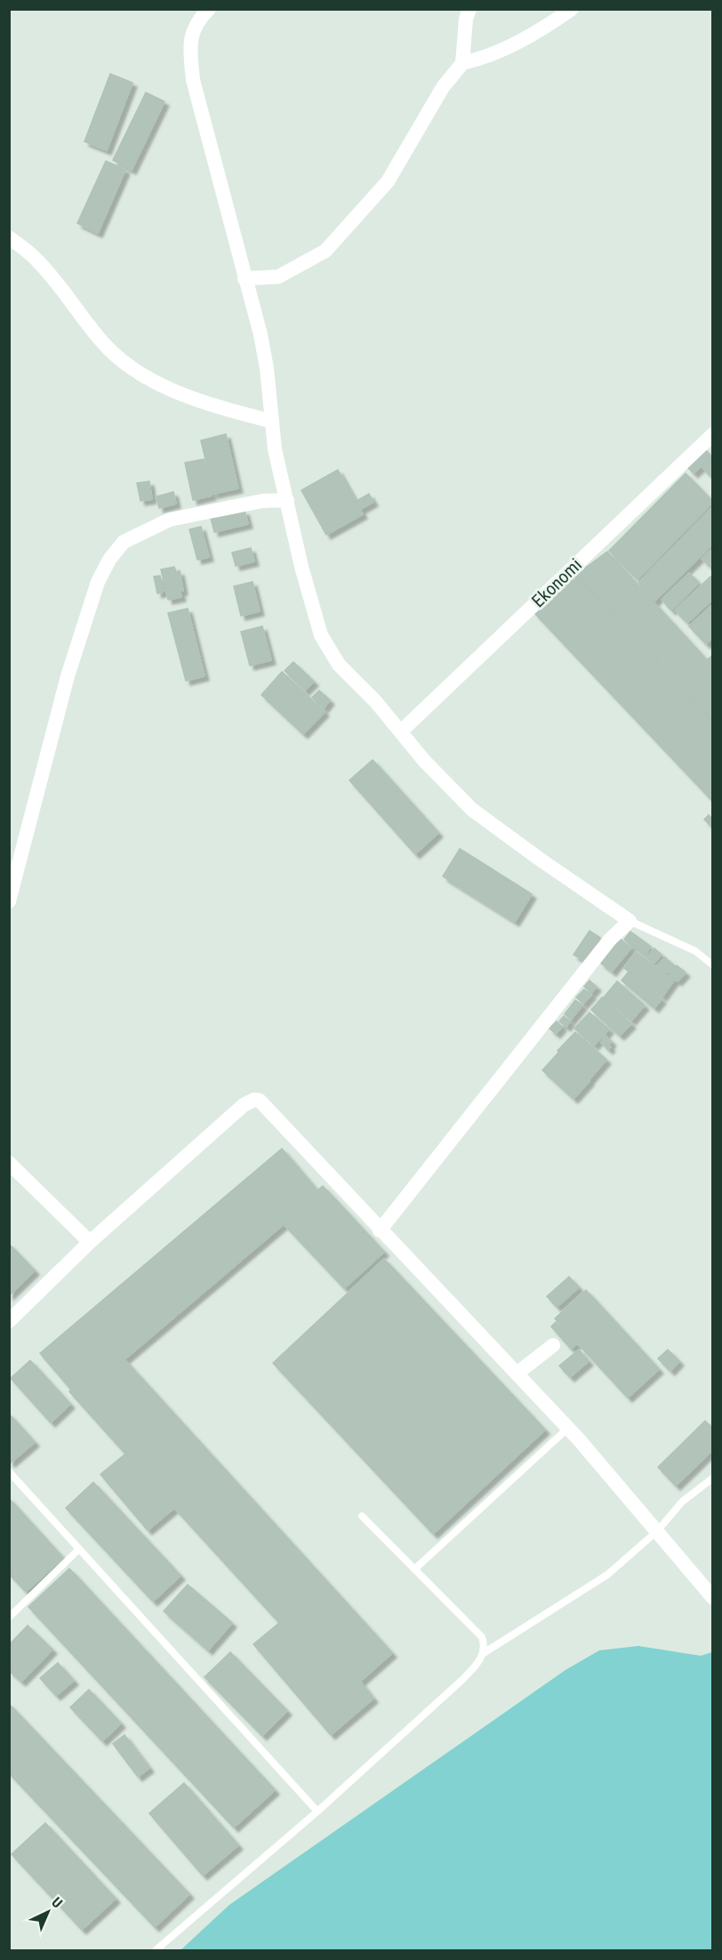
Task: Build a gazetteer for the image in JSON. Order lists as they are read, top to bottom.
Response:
{
  "streets": {
    "street": ["Ekonomi"]
  },
  "north": "top right"
}
